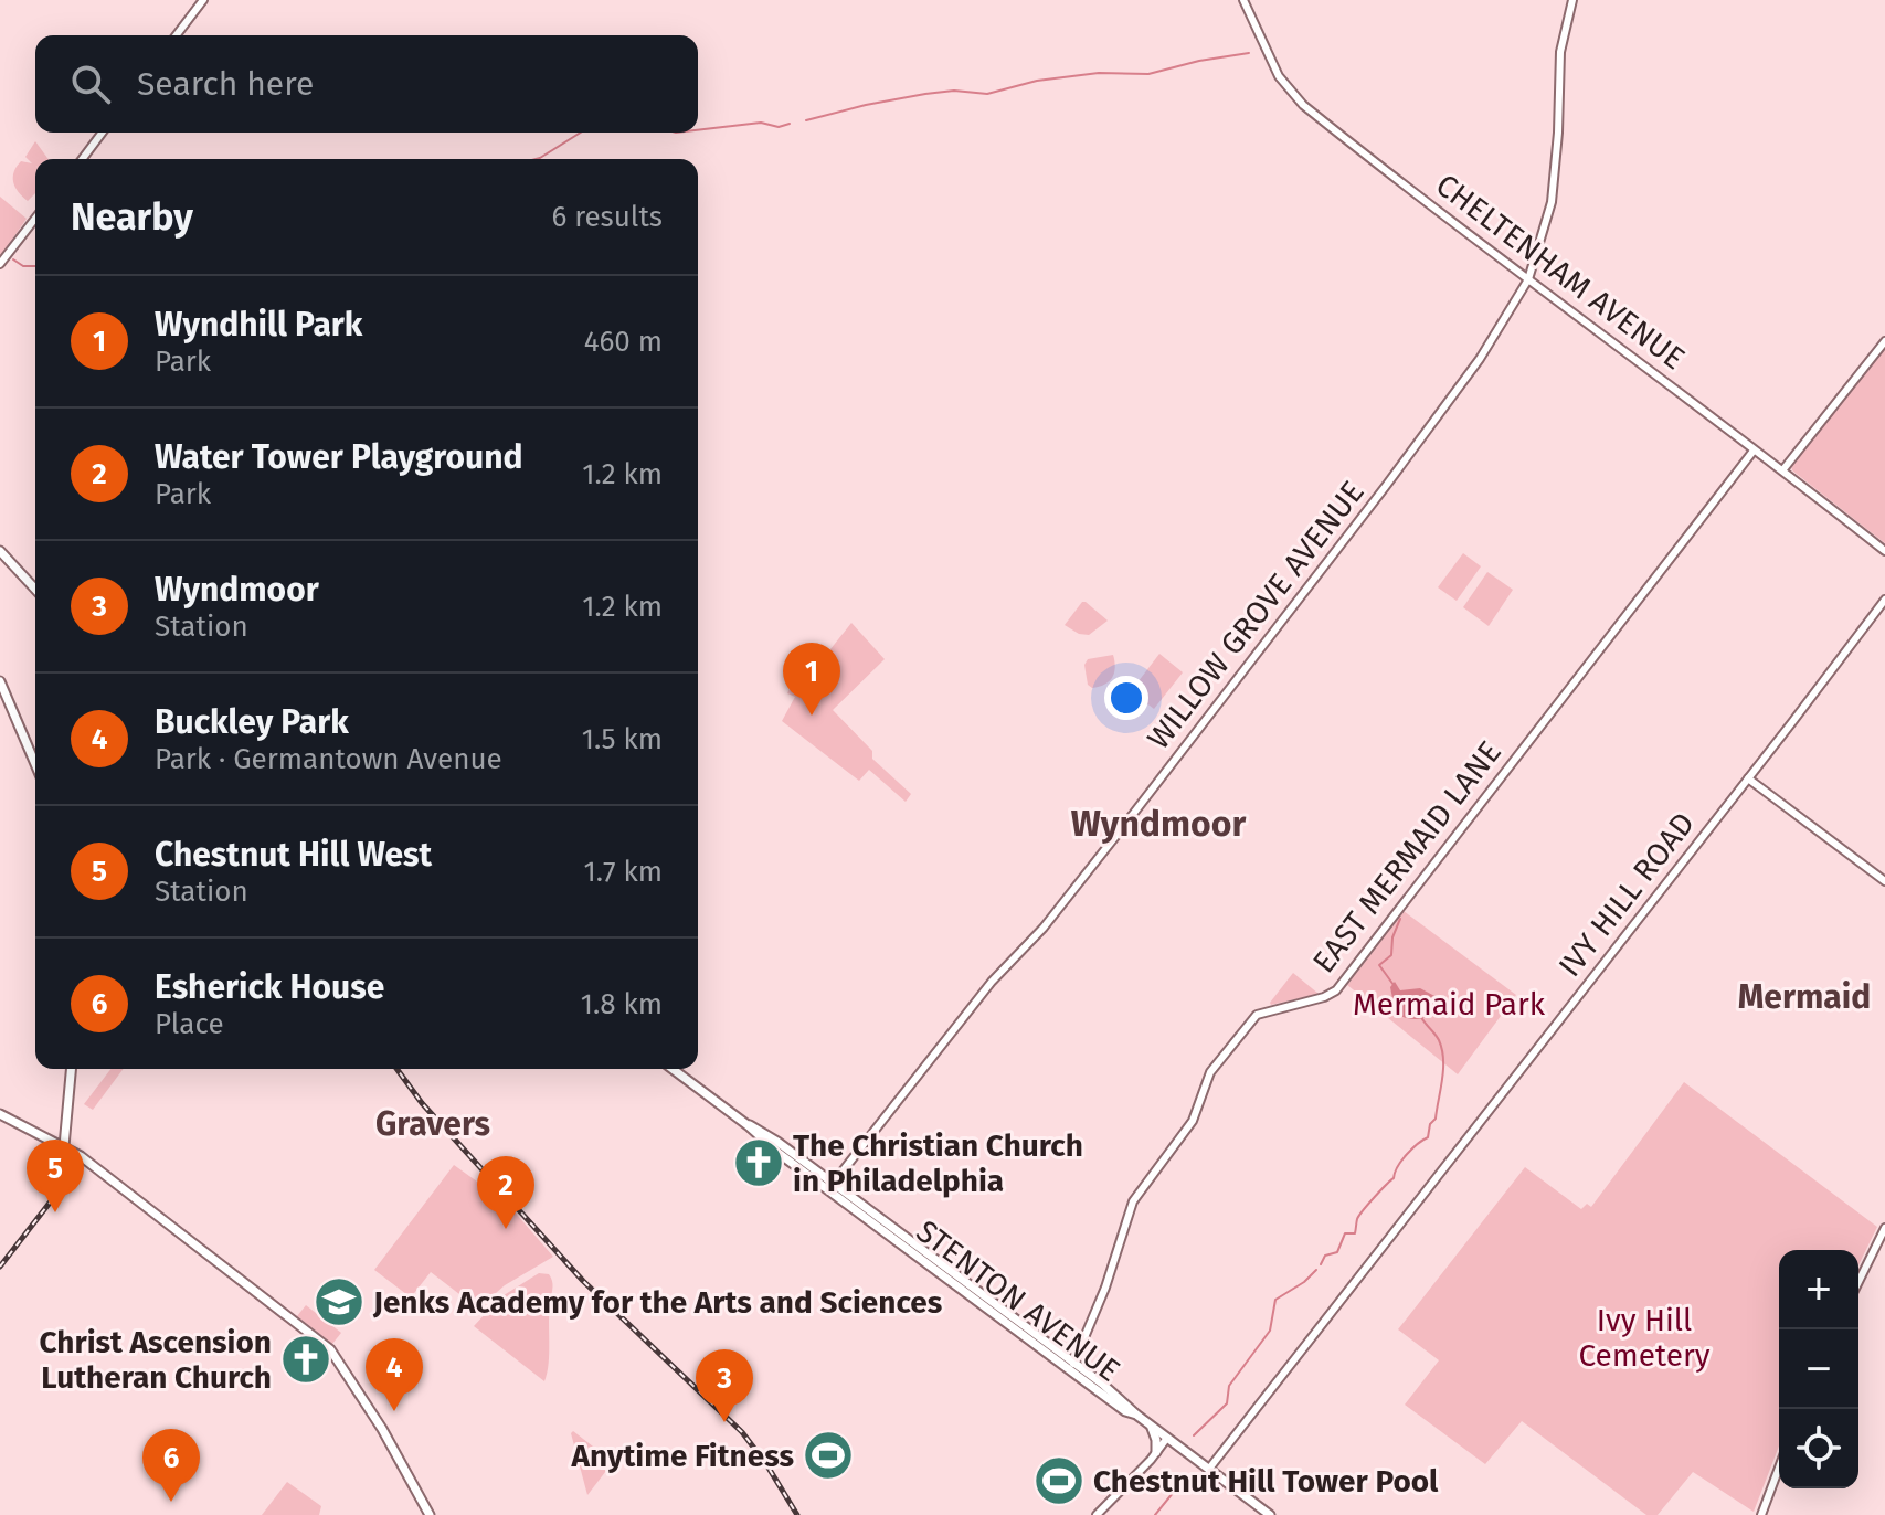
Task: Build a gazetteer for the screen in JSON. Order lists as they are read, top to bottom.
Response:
{
  "streets": {
    "main road": ["STENTON AVENUE"],
    "street": [
      "CHELTENHAM AVENUE",
      "WILLOW GROVE AVENUE",
      "EAST MERMAID LANE",
      "IVY HILL ROAD"
    ]
  },
  "crossings": [
    ["CHELTENHAM AVENUE", "WILLOW GROVE AVENUE"],
    ["CHELTENHAM AVENUE", "EAST MERMAID LANE"],
    ["WILLOW GROVE AVENUE", "STENTON AVENUE"],
    ["EAST MERMAID LANE", "STENTON AVENUE"],
    ["IVY HILL ROAD", "STENTON AVENUE"]
  ],
  "districts": ["Wyndmoor", "Mermaid", "Gravers"],
  "parks": ["Mermaid Park", "Ivy Hill Cemetery"],
  "places": {
    "church": ["The Christian Church in Philadelphia", "Christ Ascension Lutheran Church"],
    "school or university": ["Jenks Academy for the Arts and Sciences"],
    "sports": ["Anytime Fitness", "Chestnut Hill Tower Pool"]
  },
  "page": {
    "search": "Search here",
    "heading": ["Nearby", "6 results"],
    "list": [
      {
        "mark": "1",
        "name": "Wyndhill Park",
        "note": "Park",
        "value": "460 m"
      },
      {
        "mark": "2",
        "name": "Water Tower Playground",
        "note": "Park",
        "value": "1.2 km"
      },
      {
        "mark": "3",
        "name": "Wyndmoor",
        "note": "Station",
        "value": "1.2 km"
      },
      {
        "mark": "4",
        "name": "Buckley Park",
        "note": "Park · Germantown Avenue",
        "value": "1.5 km"
      },
      {
        "mark": "5",
        "name": "Chestnut Hill West",
        "note": "Station",
        "value": "1.7 km"
      },
      {
        "mark": "6",
        "name": "Esherick House",
        "note": "Place",
        "value": "1.8 km"
      }
    ],
    "pins": [
      "1",
      "5",
      "2",
      "4",
      "3",
      "6"
    ],
    "map_buttons": ["+", "−"]
  }
}
